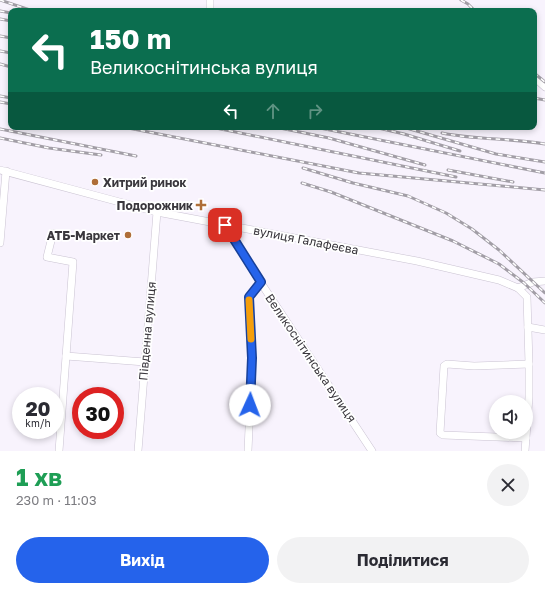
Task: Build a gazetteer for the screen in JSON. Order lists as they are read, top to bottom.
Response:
{
  "streets": {
    "street": ["вулиця Галафеєва", "Південна вулиця", "Великоснітинська вулиця"]
  },
  "crossings": [
    ["вулиця Галафеєва", "Південна вулиця"],
    ["вулиця Галафеєва", "Великоснітинська вулиця"]
  ],
  "places": {
    "other": ["Хитрий ринок", "АТБ-Маркет"],
    "health": ["Подорожник"]
  },
  "page": {
    "turn": ["150 m", "Великоснітинська вулиця"],
    "speed": "20 km/h",
    "limit": "30",
    "heading": ["1 хв", "230 m · 11:03"],
    "buttons": ["Вихід", "Поділитися"]
  }
}
